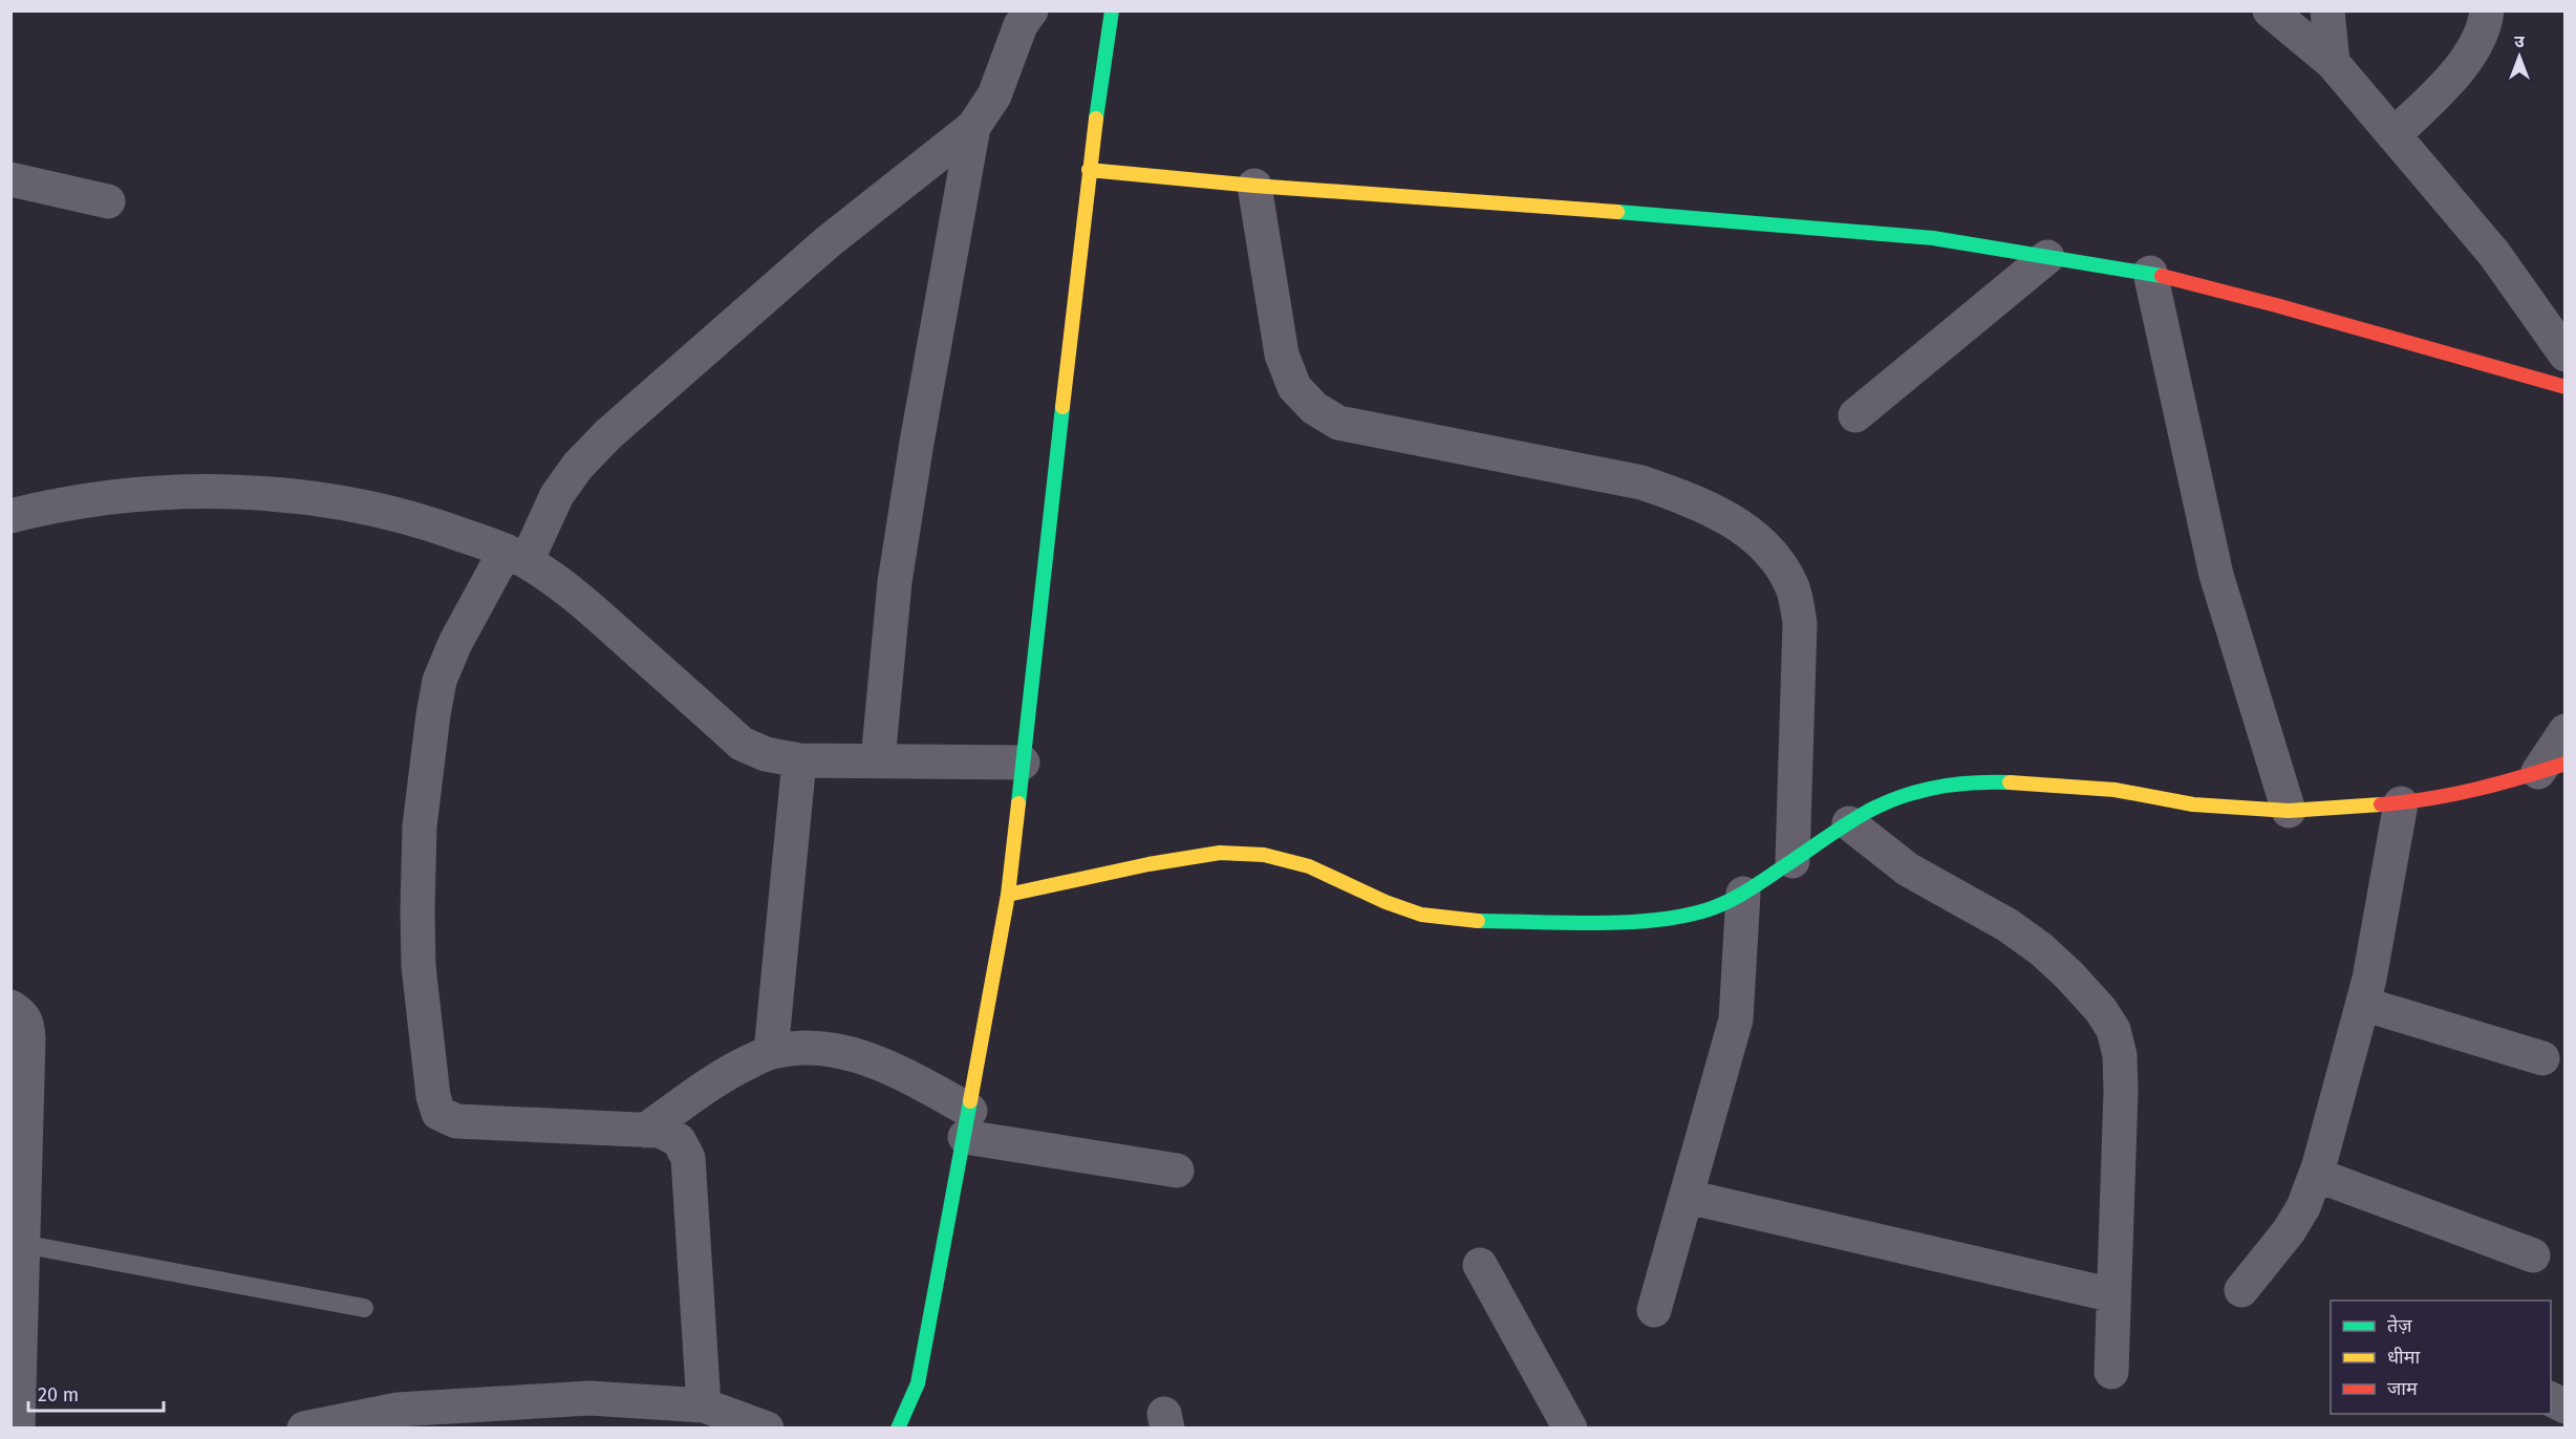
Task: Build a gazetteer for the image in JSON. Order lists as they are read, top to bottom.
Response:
{
  "legend": ["तेज़", "धीमा", "जाम"],
  "scale_bar": "20 m",
  "north": "top"
}
